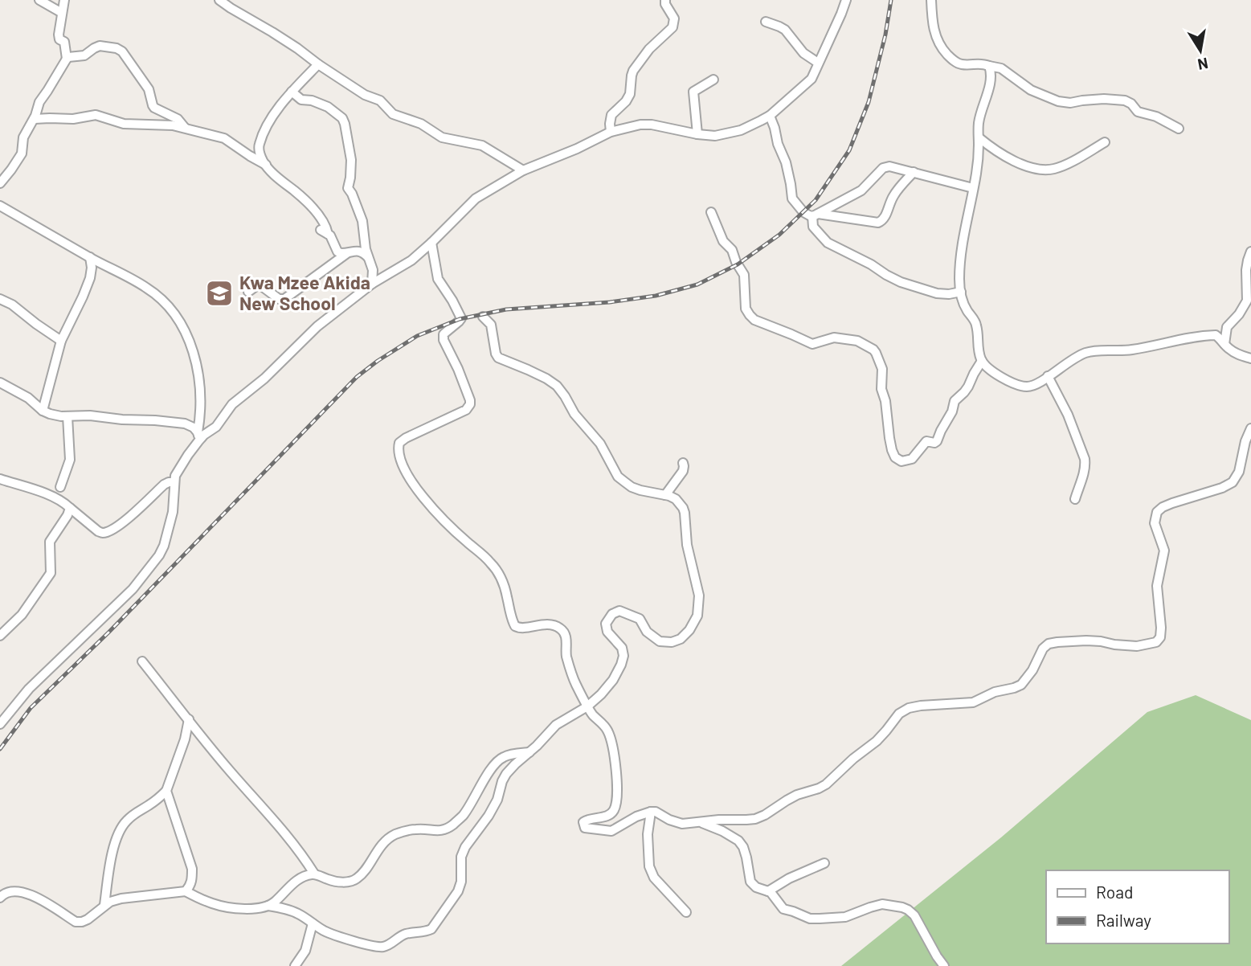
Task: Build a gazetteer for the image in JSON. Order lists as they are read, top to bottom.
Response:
{
  "places": {
    "school or university": ["Kwa Mzee Akida New School"]
  },
  "legend": ["Road", "Railway"],
  "north": "bottom"
}
